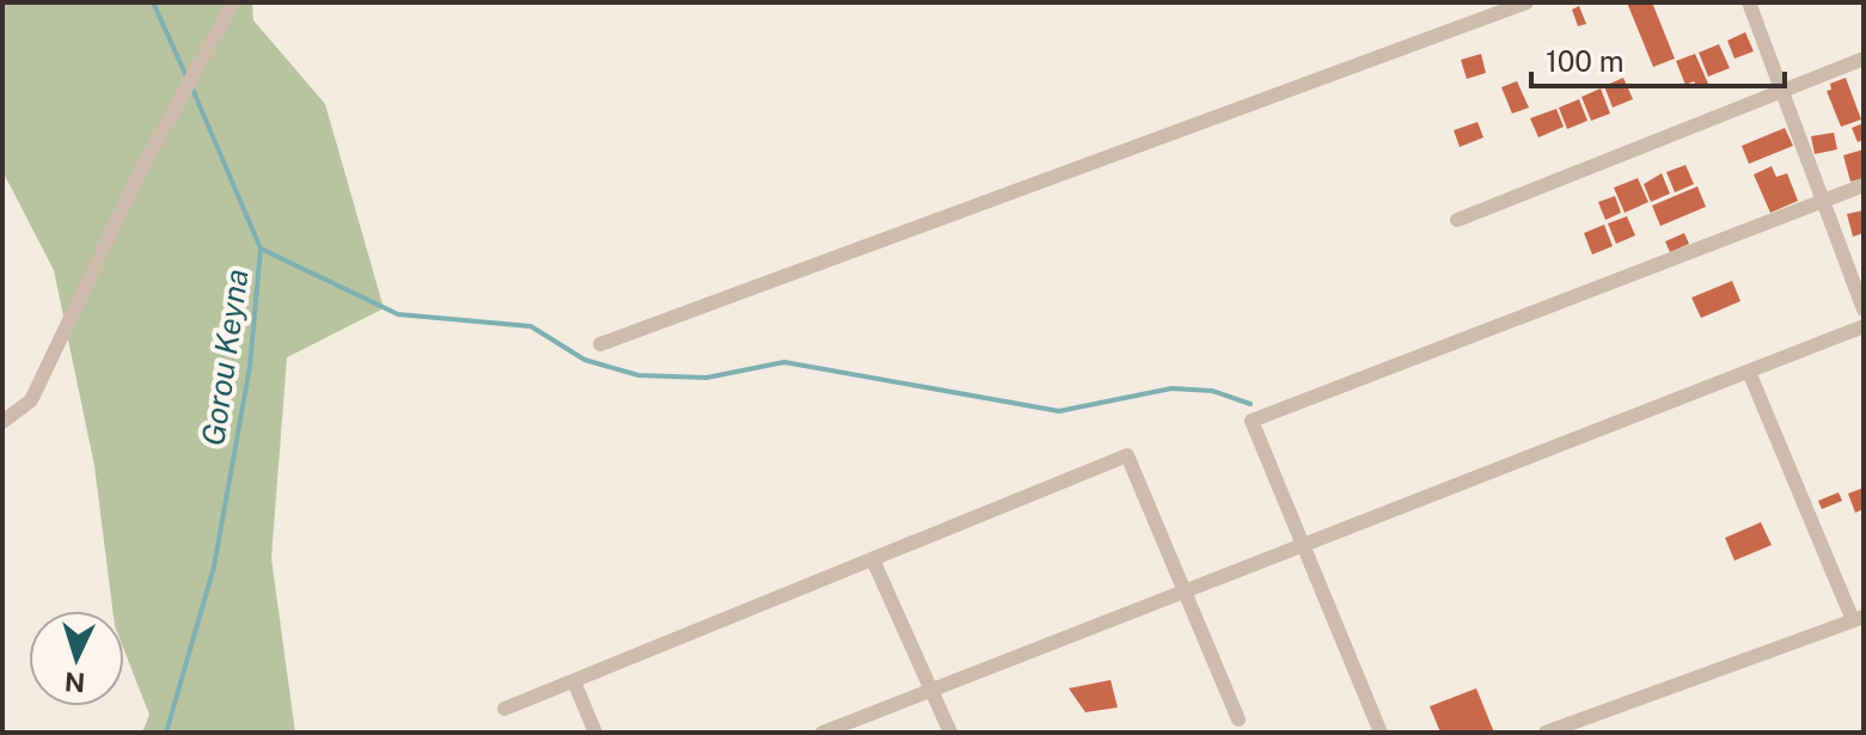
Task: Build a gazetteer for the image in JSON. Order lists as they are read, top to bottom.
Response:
{
  "water": ["Gorou Keyna"],
  "scale_bar": "100 m",
  "north": "bottom"
}
